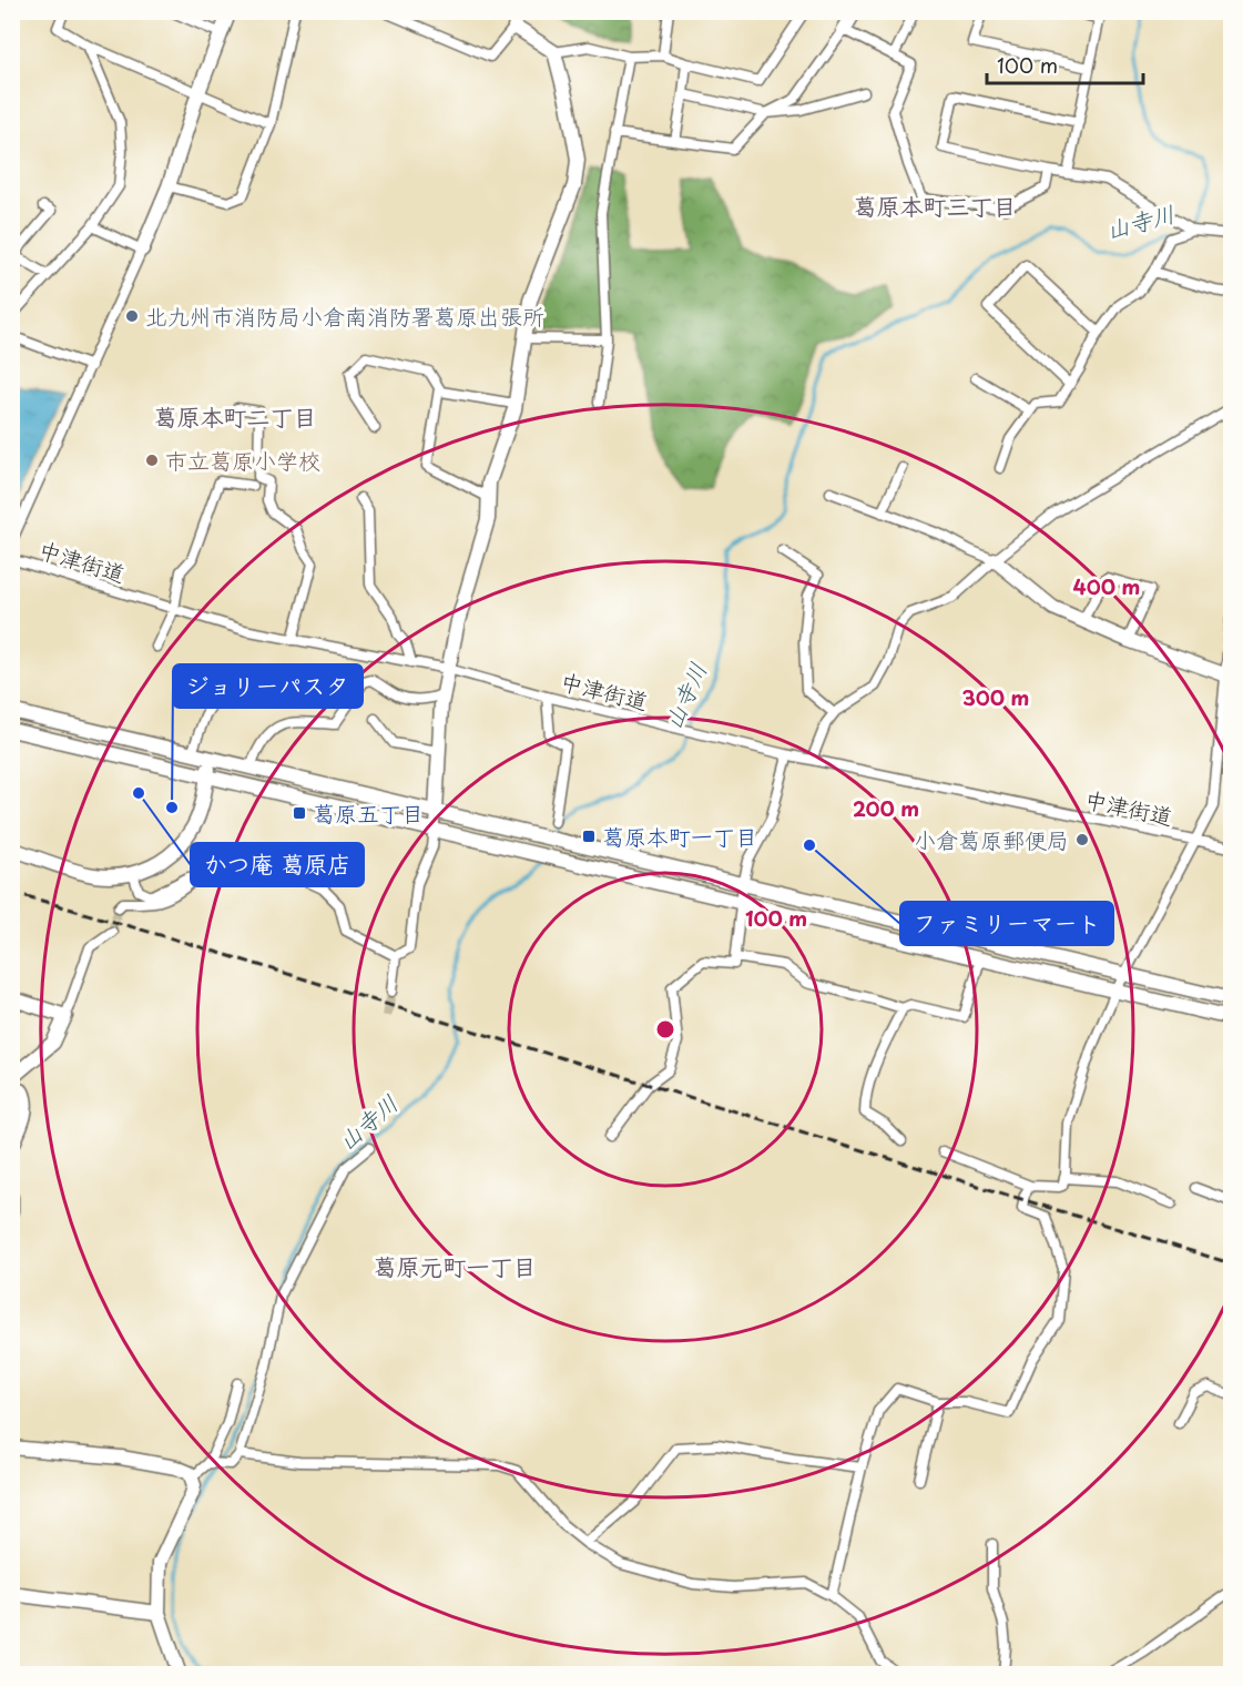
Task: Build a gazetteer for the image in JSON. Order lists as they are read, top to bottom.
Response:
{
  "streets": {
    "street": ["中津街道"]
  },
  "districts": ["葛原本町三丁目", "葛原本町二丁目", "葛原元町一丁目"],
  "water": ["山寺川"],
  "places": {
    "other": [
      "北九州市消防局小倉南消防署葛原出張所",
      "市立葛原小学校",
      "かつ庵 葛原店",
      "ジョリーパスタ",
      "小倉葛原郵便局",
      "ファミリーマート"
    ],
    "transit": ["葛原五丁目", "葛原本町一丁目"]
  },
  "scale_bar": "100 m",
  "rings": [
    "400 m",
    "300 m",
    "200 m",
    "100 m"
  ]
}
